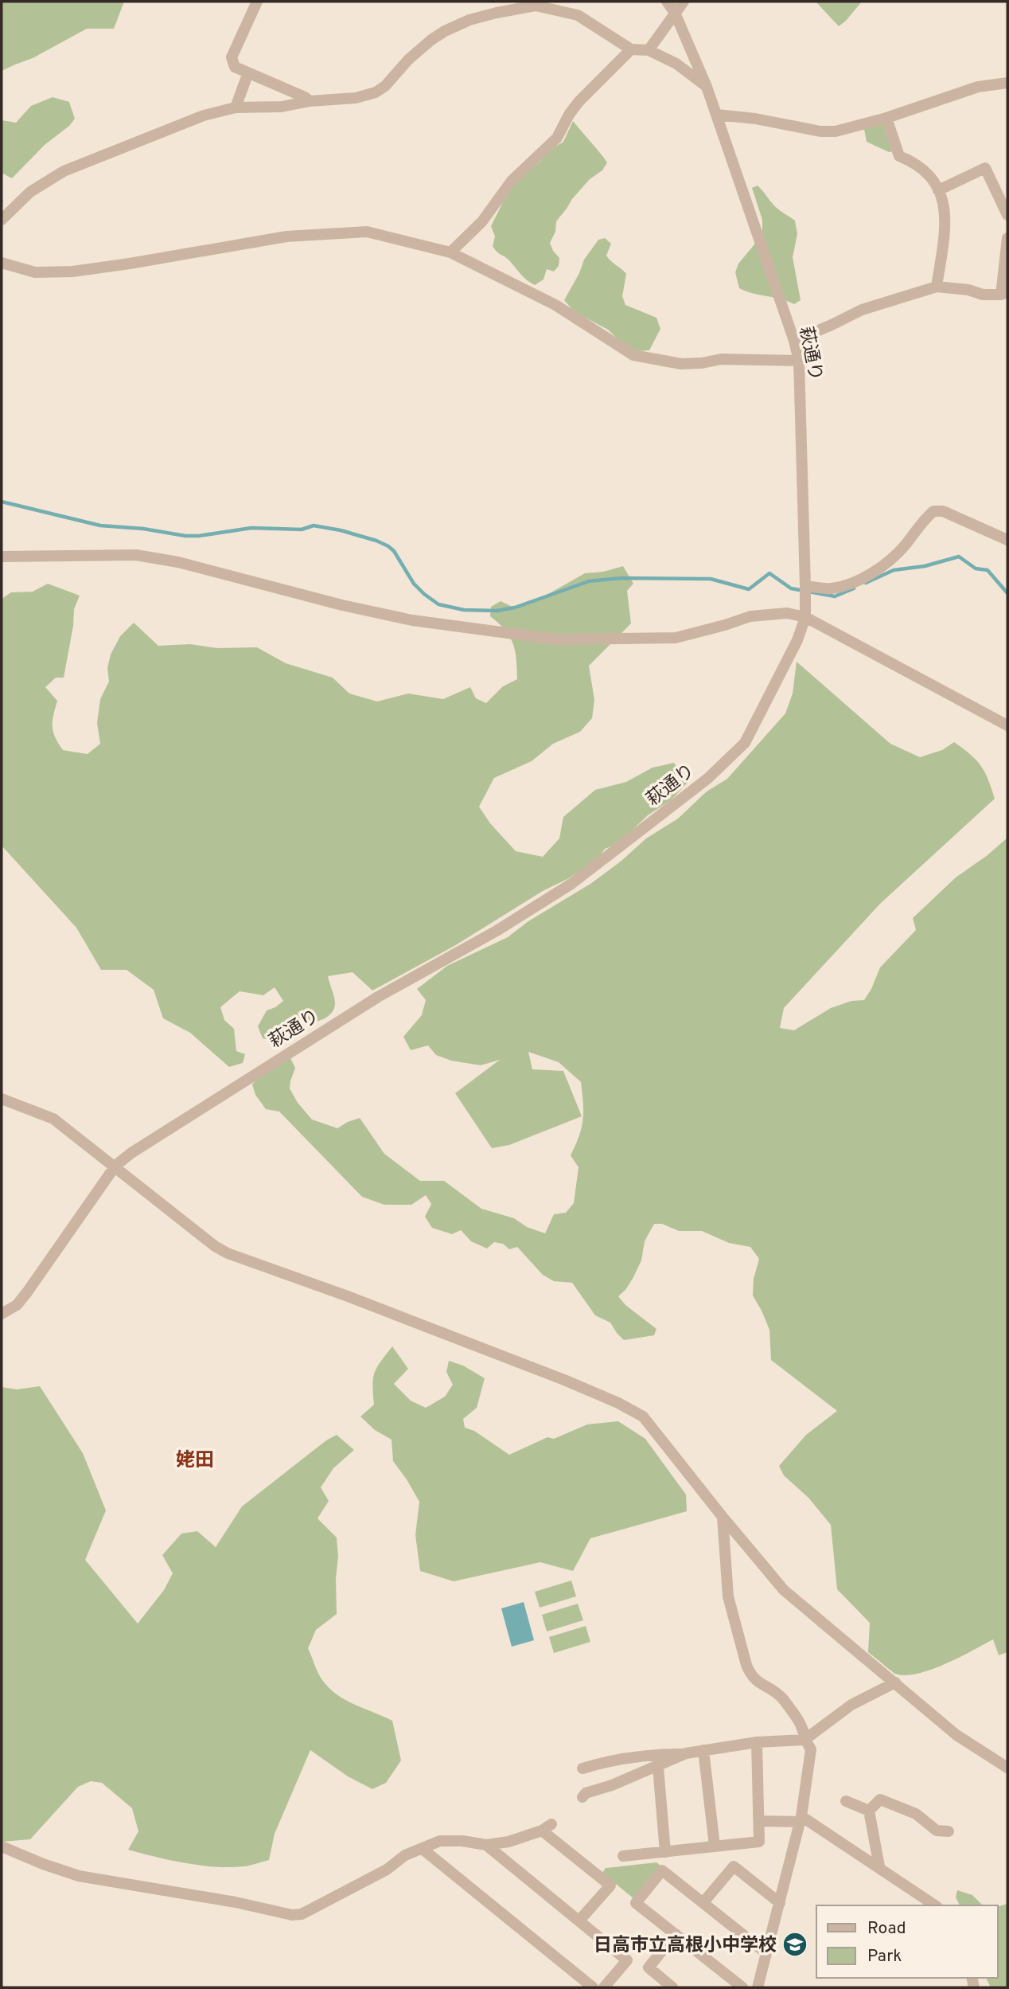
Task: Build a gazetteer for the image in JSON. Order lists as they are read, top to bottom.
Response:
{
  "streets": {
    "street": ["萩通り"]
  },
  "districts": ["姥田"],
  "places": {
    "school or university": ["日高市立高根小中学校"]
  },
  "legend": ["Road", "Park"]
}
